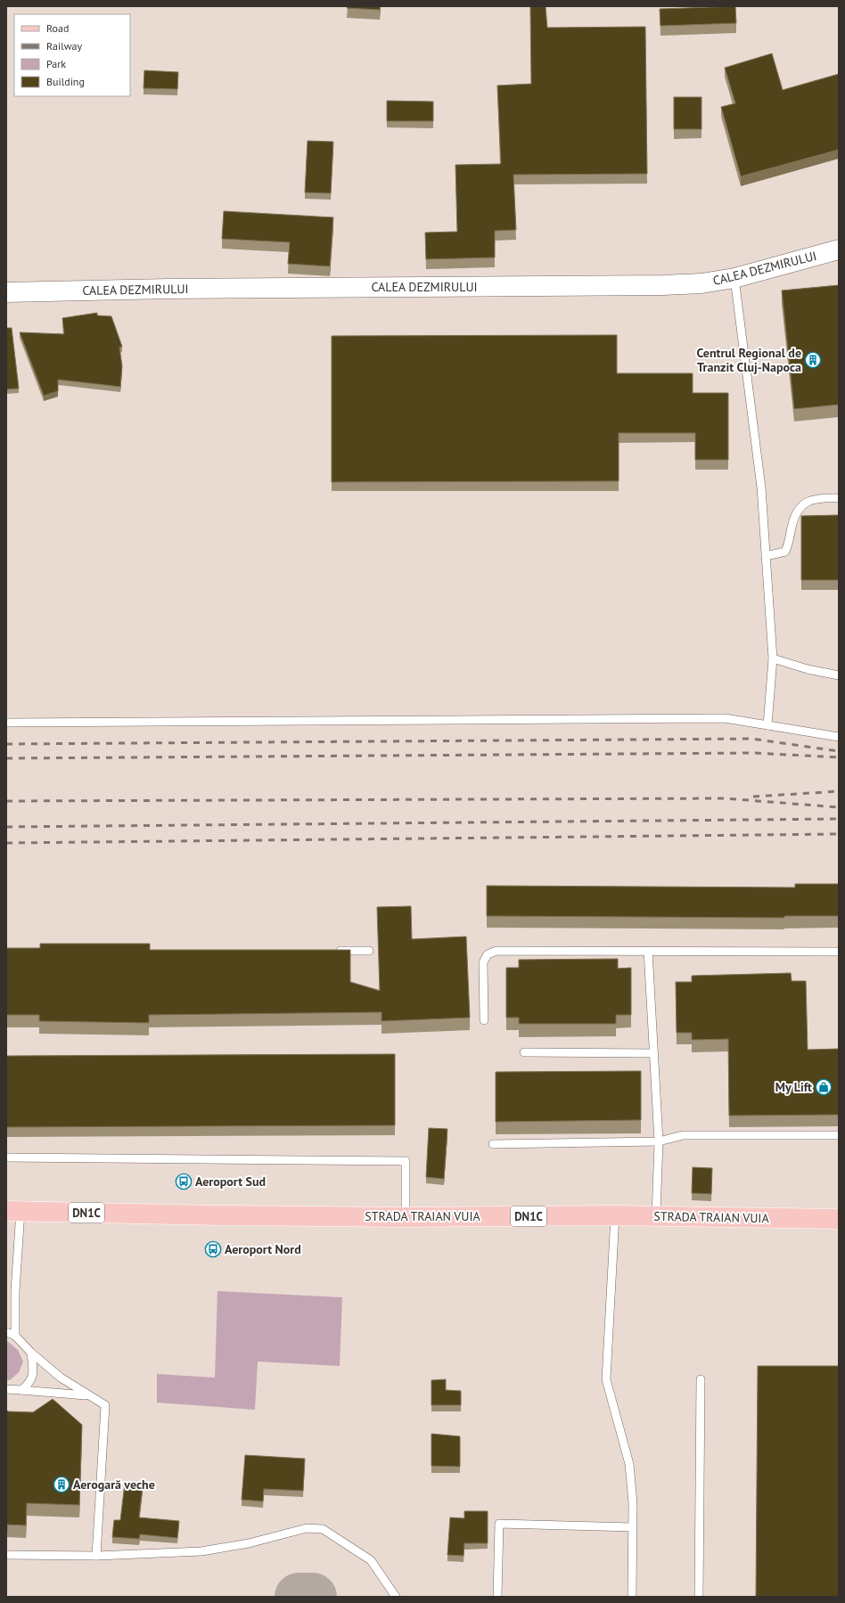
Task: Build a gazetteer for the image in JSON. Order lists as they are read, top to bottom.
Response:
{
  "streets": {
    "main road": ["CALEA DEZMIRULUI", "DN1C", "STRADA TRAIAN VUIA"]
  },
  "places": {
    "building": ["Centrul Regional de Tranzit Cluj-Napoca", "Aerogară veche"],
    "shop": ["My Lift"],
    "bus stop": ["Aeroport Sud", "Aeroport Nord"]
  },
  "legend": [
    "Road",
    "Railway",
    "Park",
    "Building"
  ]
}
